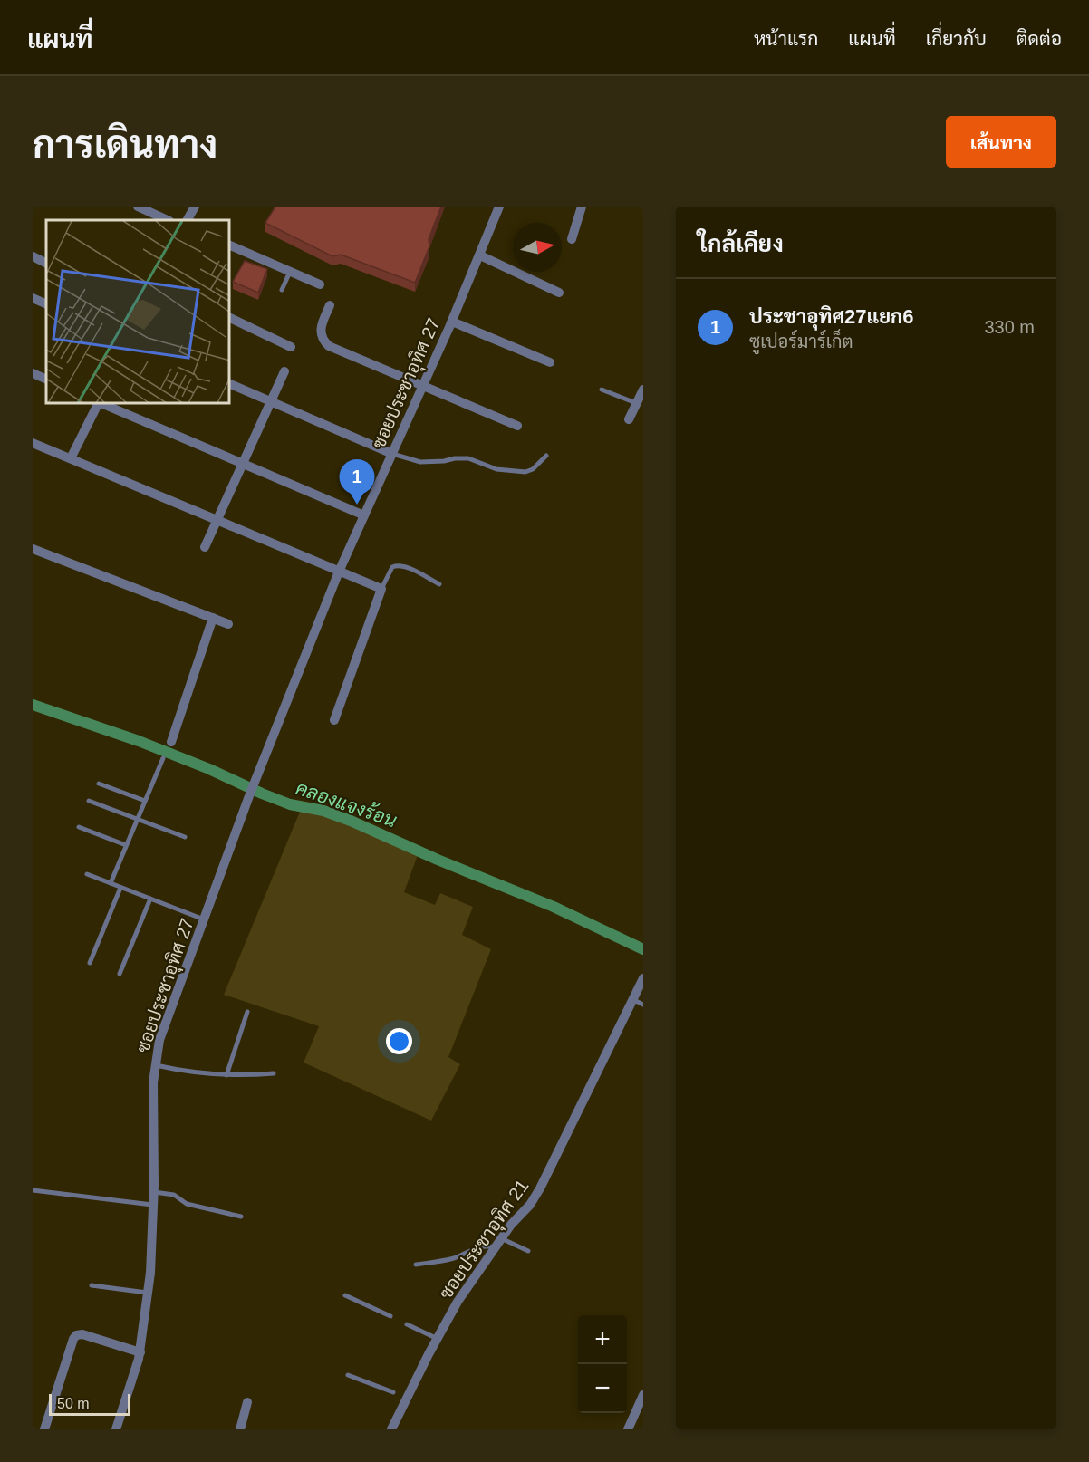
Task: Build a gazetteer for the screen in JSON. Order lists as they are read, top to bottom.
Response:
{
  "streets": {
    "street": ["ซอยประชาอุทิศ 27", "ซอยประชาอุทิศ 21"]
  },
  "water": ["คลองแจงร้อน"],
  "scale_bar": "50 m",
  "north": "right",
  "page": {
    "header": "แผนที่",
    "nav": [
      "หน้าแรก",
      "แผนที่",
      "เกี่ยวกับ",
      "ติดต่อ"
    ],
    "buttons": "เส้นทาง",
    "title": "การเดินทาง",
    "heading": "ใกล้เคียง",
    "list": [
      {
        "mark": "1",
        "name": "ประชาอุทิศ27แยก6",
        "note": "ซูเปอร์มาร์เก็ต",
        "value": "330 m"
      }
    ],
    "pins": "1",
    "map_buttons": ["+", "−"],
    "scale": "50 m"
  }
}
